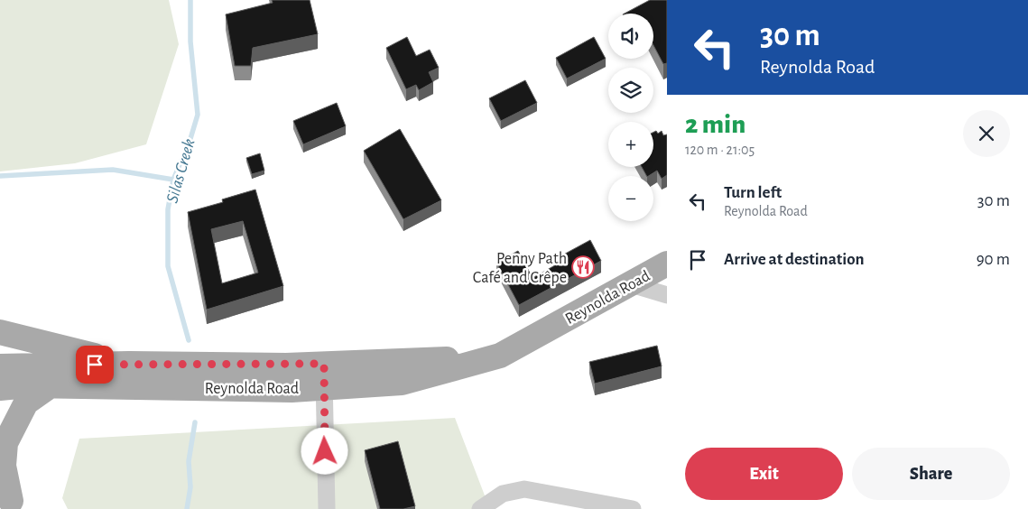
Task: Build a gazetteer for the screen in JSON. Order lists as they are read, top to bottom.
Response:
{
  "streets": {
    "main road": ["Reynolda Road"]
  },
  "water": ["Silas Creek"],
  "places": {
    "restaurant": ["Penny Path Café and Crêpe"]
  },
  "page": {
    "turn": ["30 m", "Reynolda Road"],
    "map_buttons": ["+", "−"],
    "heading": ["2 min", "120 m · 21:05"],
    "list": [
      {
        "name": "Turn left",
        "note": "Reynolda Road",
        "value": "30 m"
      },
      {
        "name": "Arrive at destination",
        "value": "90 m"
      }
    ],
    "buttons": ["Exit", "Share"]
  }
}
